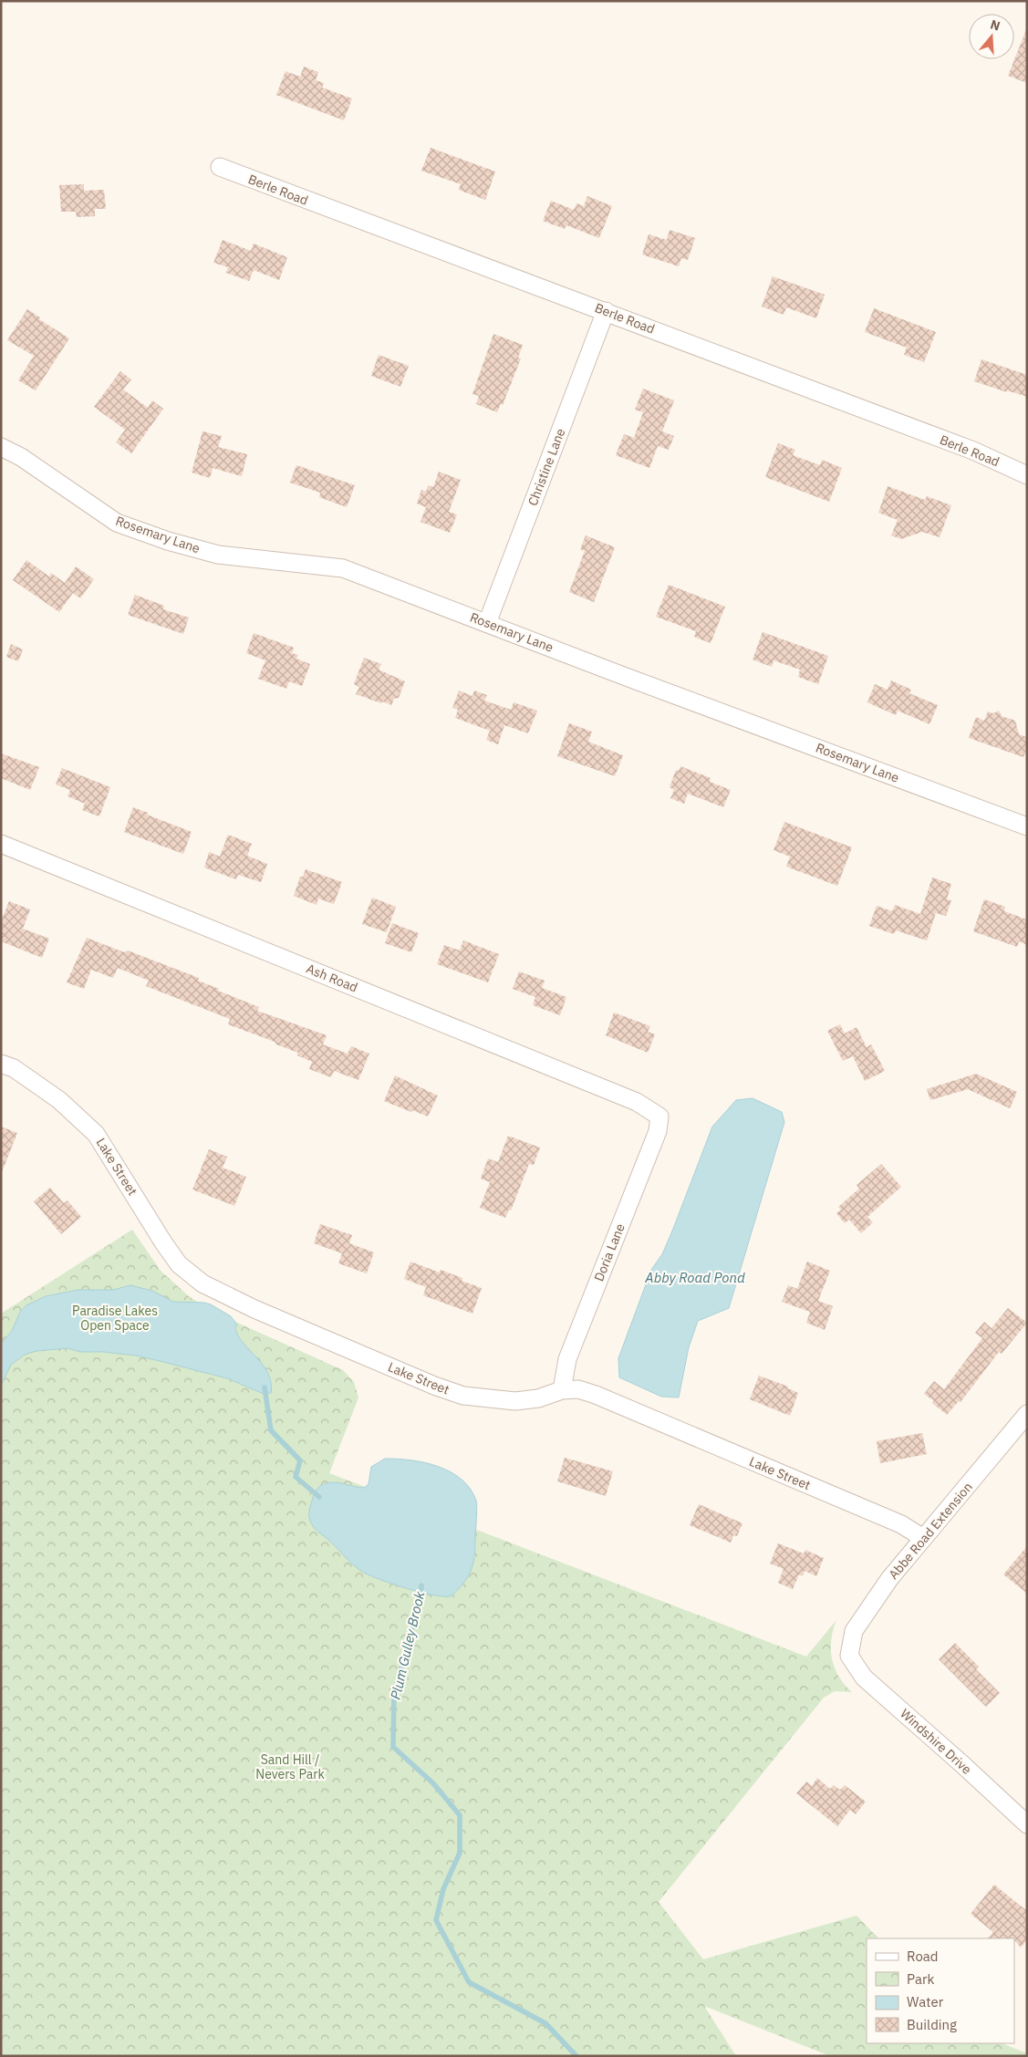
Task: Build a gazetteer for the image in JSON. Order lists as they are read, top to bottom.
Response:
{
  "streets": {
    "street": [
      "Berle Road",
      "Christine Lane",
      "Rosemary Lane",
      "Ash Road",
      "Lake Street",
      "Doria Lane",
      "Abbe Road Extension",
      "Windshire Drive"
    ]
  },
  "crossings": [
    ["Berle Road", "Christine Lane"],
    ["Christine Lane", "Rosemary Lane"],
    ["Ash Road", "Doria Lane"],
    ["Lake Street", "Doria Lane"],
    ["Lake Street", "Abbe Road Extension"],
    ["Abbe Road Extension", "Windshire Drive"]
  ],
  "water": ["Abby Road Pond", "Plum Gulley Brook"],
  "parks": ["Paradise Lakes Open Space", "Sand Hill / Nevers Park"],
  "legend": [
    "Road",
    "Park",
    "Water",
    "Building"
  ],
  "north": "top"
}
